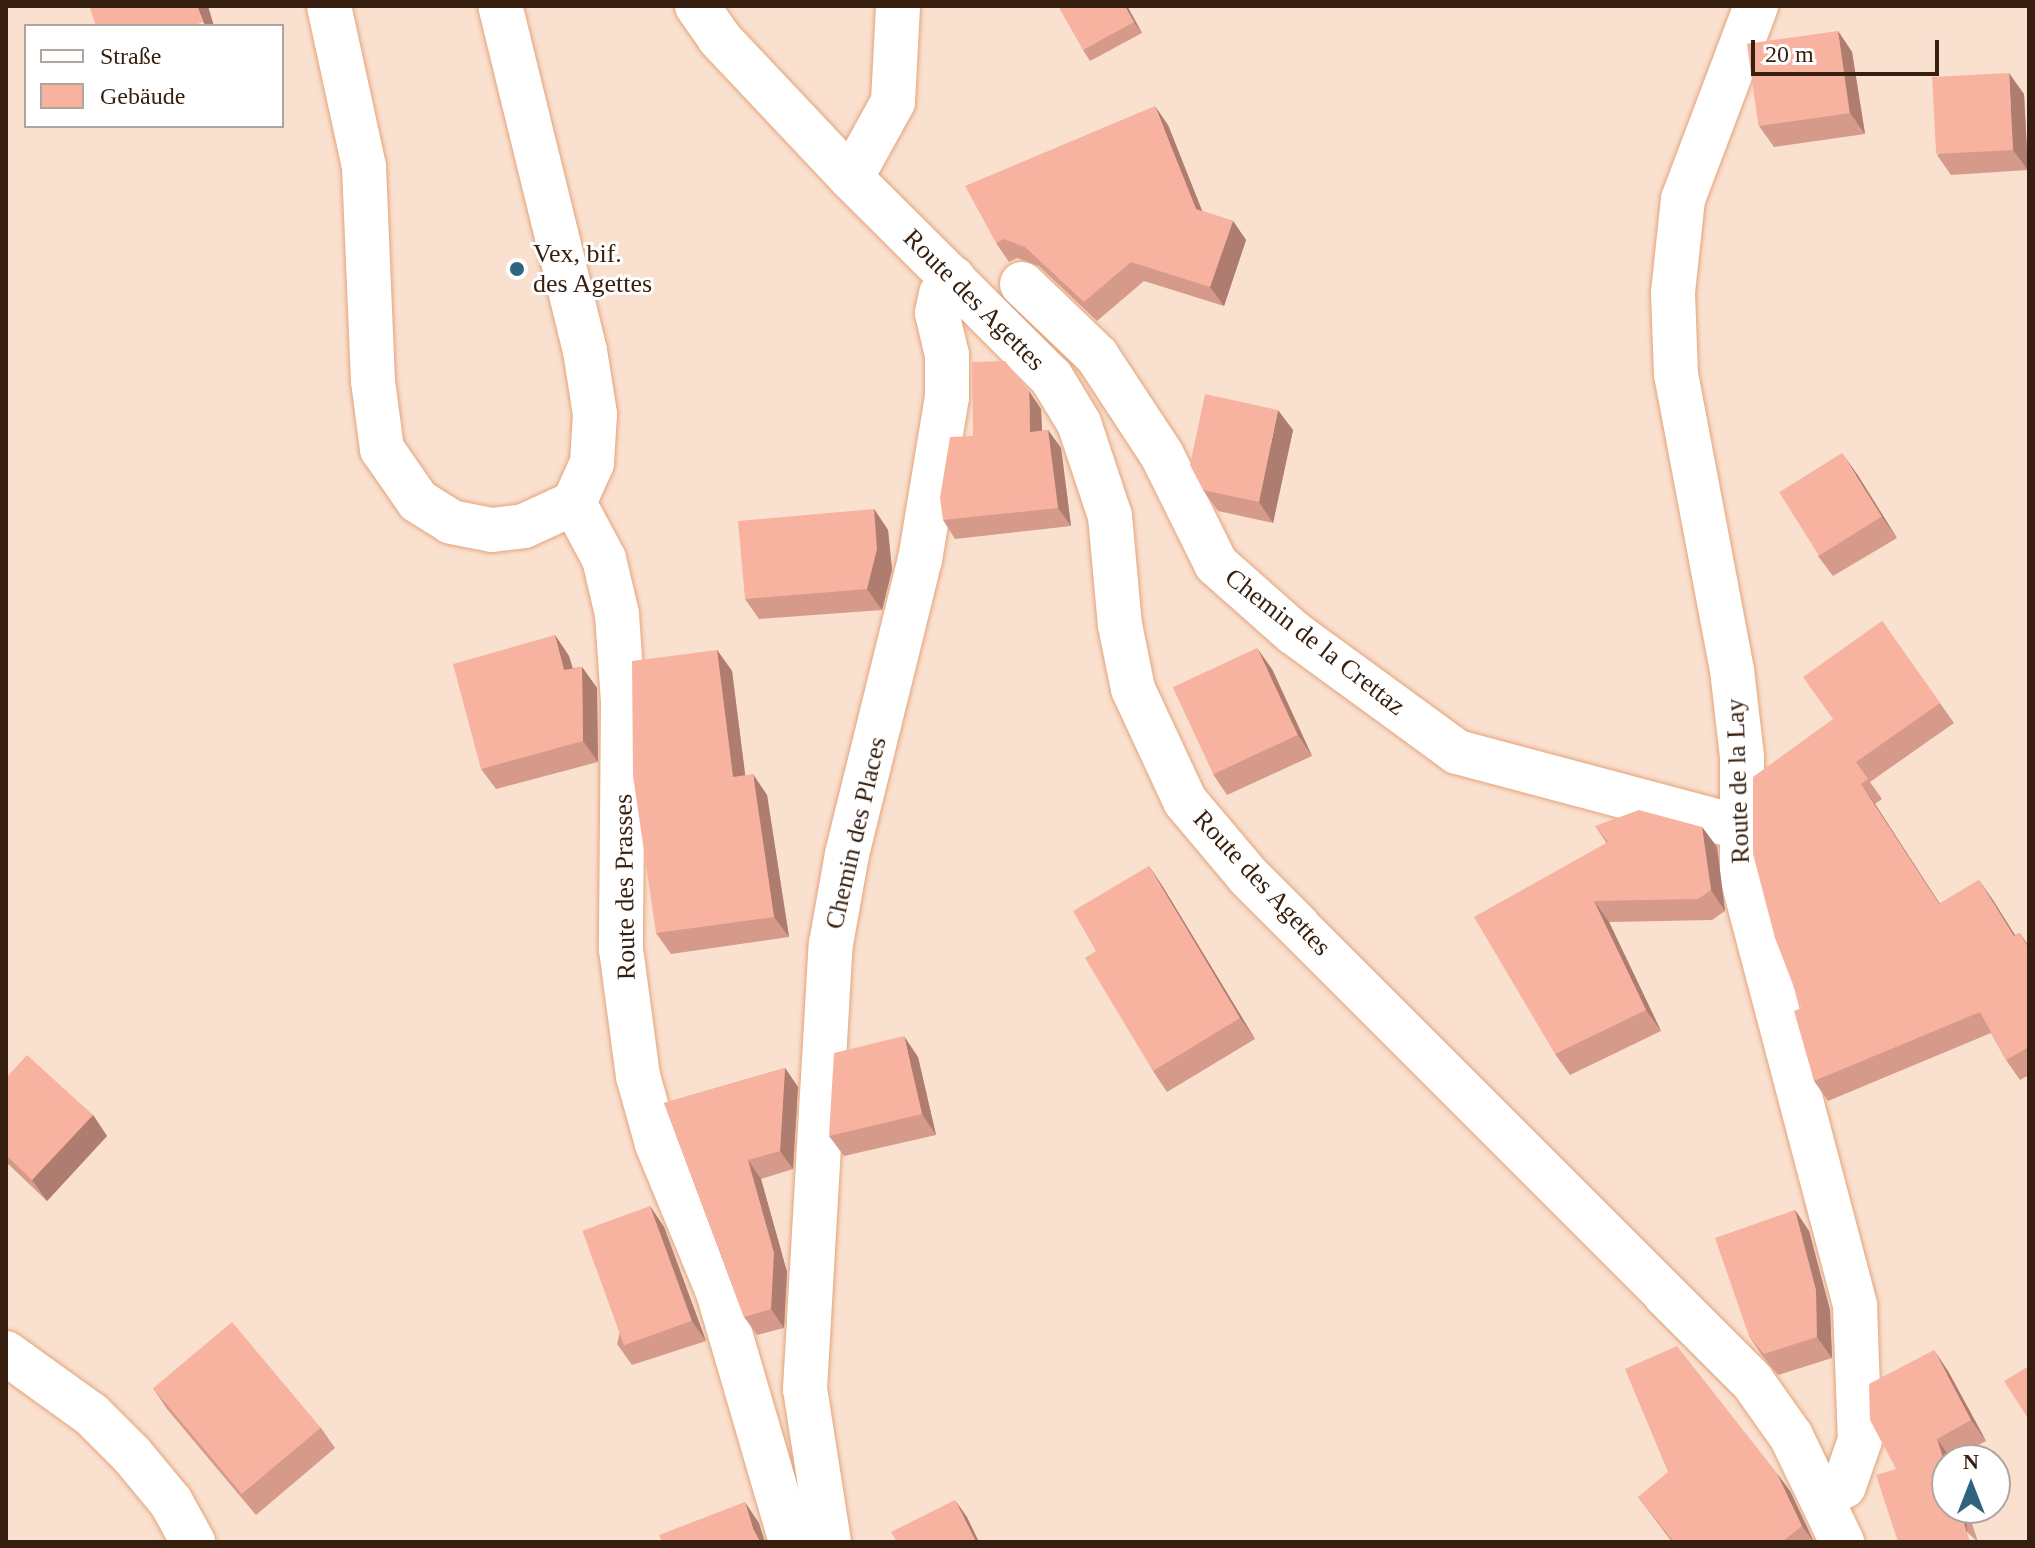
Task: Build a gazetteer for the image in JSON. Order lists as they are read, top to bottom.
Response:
{
  "streets": {
    "street": [
      "Route des Agettes",
      "Chemin de la Crettaz",
      "Route de la Lay",
      "Chemin des Places",
      "Route des Prasses"
    ]
  },
  "crossings": [
    ["Route des Agettes", "Route de la Lay"],
    ["Route des Agettes", "Chemin des Places"],
    ["Chemin de la Crettaz", "Route de la Lay"]
  ],
  "places": ["Vex, bif. des Agettes"],
  "legend": ["Straße", "Gebäude"],
  "scale_bar": "20 m",
  "north": "top"
}
